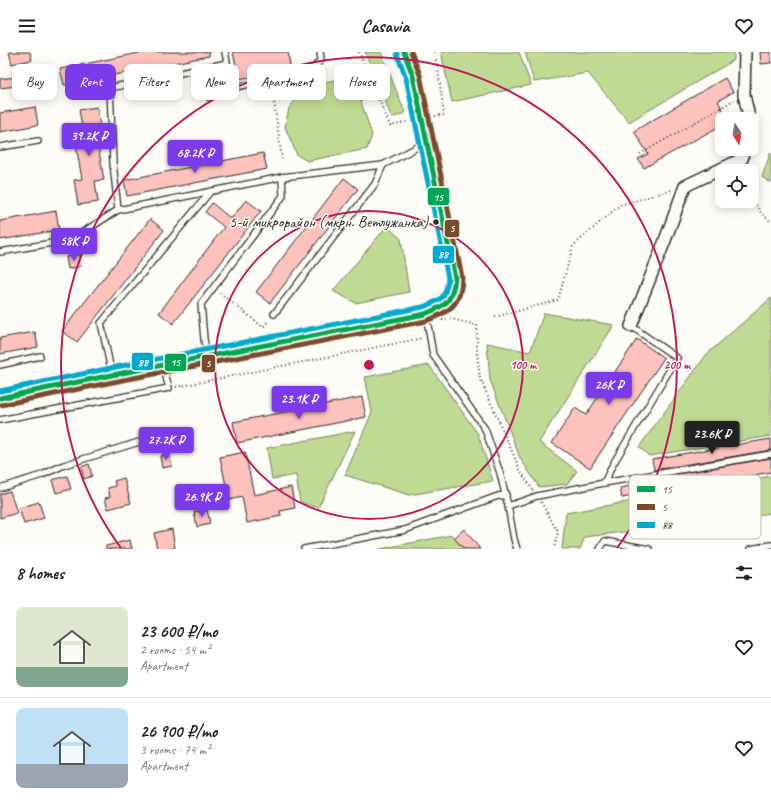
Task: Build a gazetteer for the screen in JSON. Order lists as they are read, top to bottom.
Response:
{
  "places": ["5-й микрорайон (мкрн. Ветлужанка)"],
  "lines": ["transit line 15", "transit line 5", "transit line 88"],
  "legend": ["15", "5", "88"],
  "north": "bottom",
  "page": {
    "header": "Casavia",
    "chip": [
      "Buy",
      "Rent",
      "Filters",
      "New",
      "Apartment",
      "House"
    ],
    "price": [
      "39.2K ₽",
      "68.2K ₽",
      "58K ₽",
      "26K ₽",
      "23.1K ₽",
      "23.6K ₽",
      "27.2K ₽",
      "26.9K ₽"
    ],
    "heading": "8 homes",
    "list": [
      {
        "name": "23 600 ₽/mo",
        "note": "2 rooms · 54 m² · Apartment"
      },
      {
        "name": "26 900 ₽/mo",
        "note": "3 rooms · 74 m² · Apartment"
      }
    ]
  },
  "rings": ["100 m", "200 m"]
}
